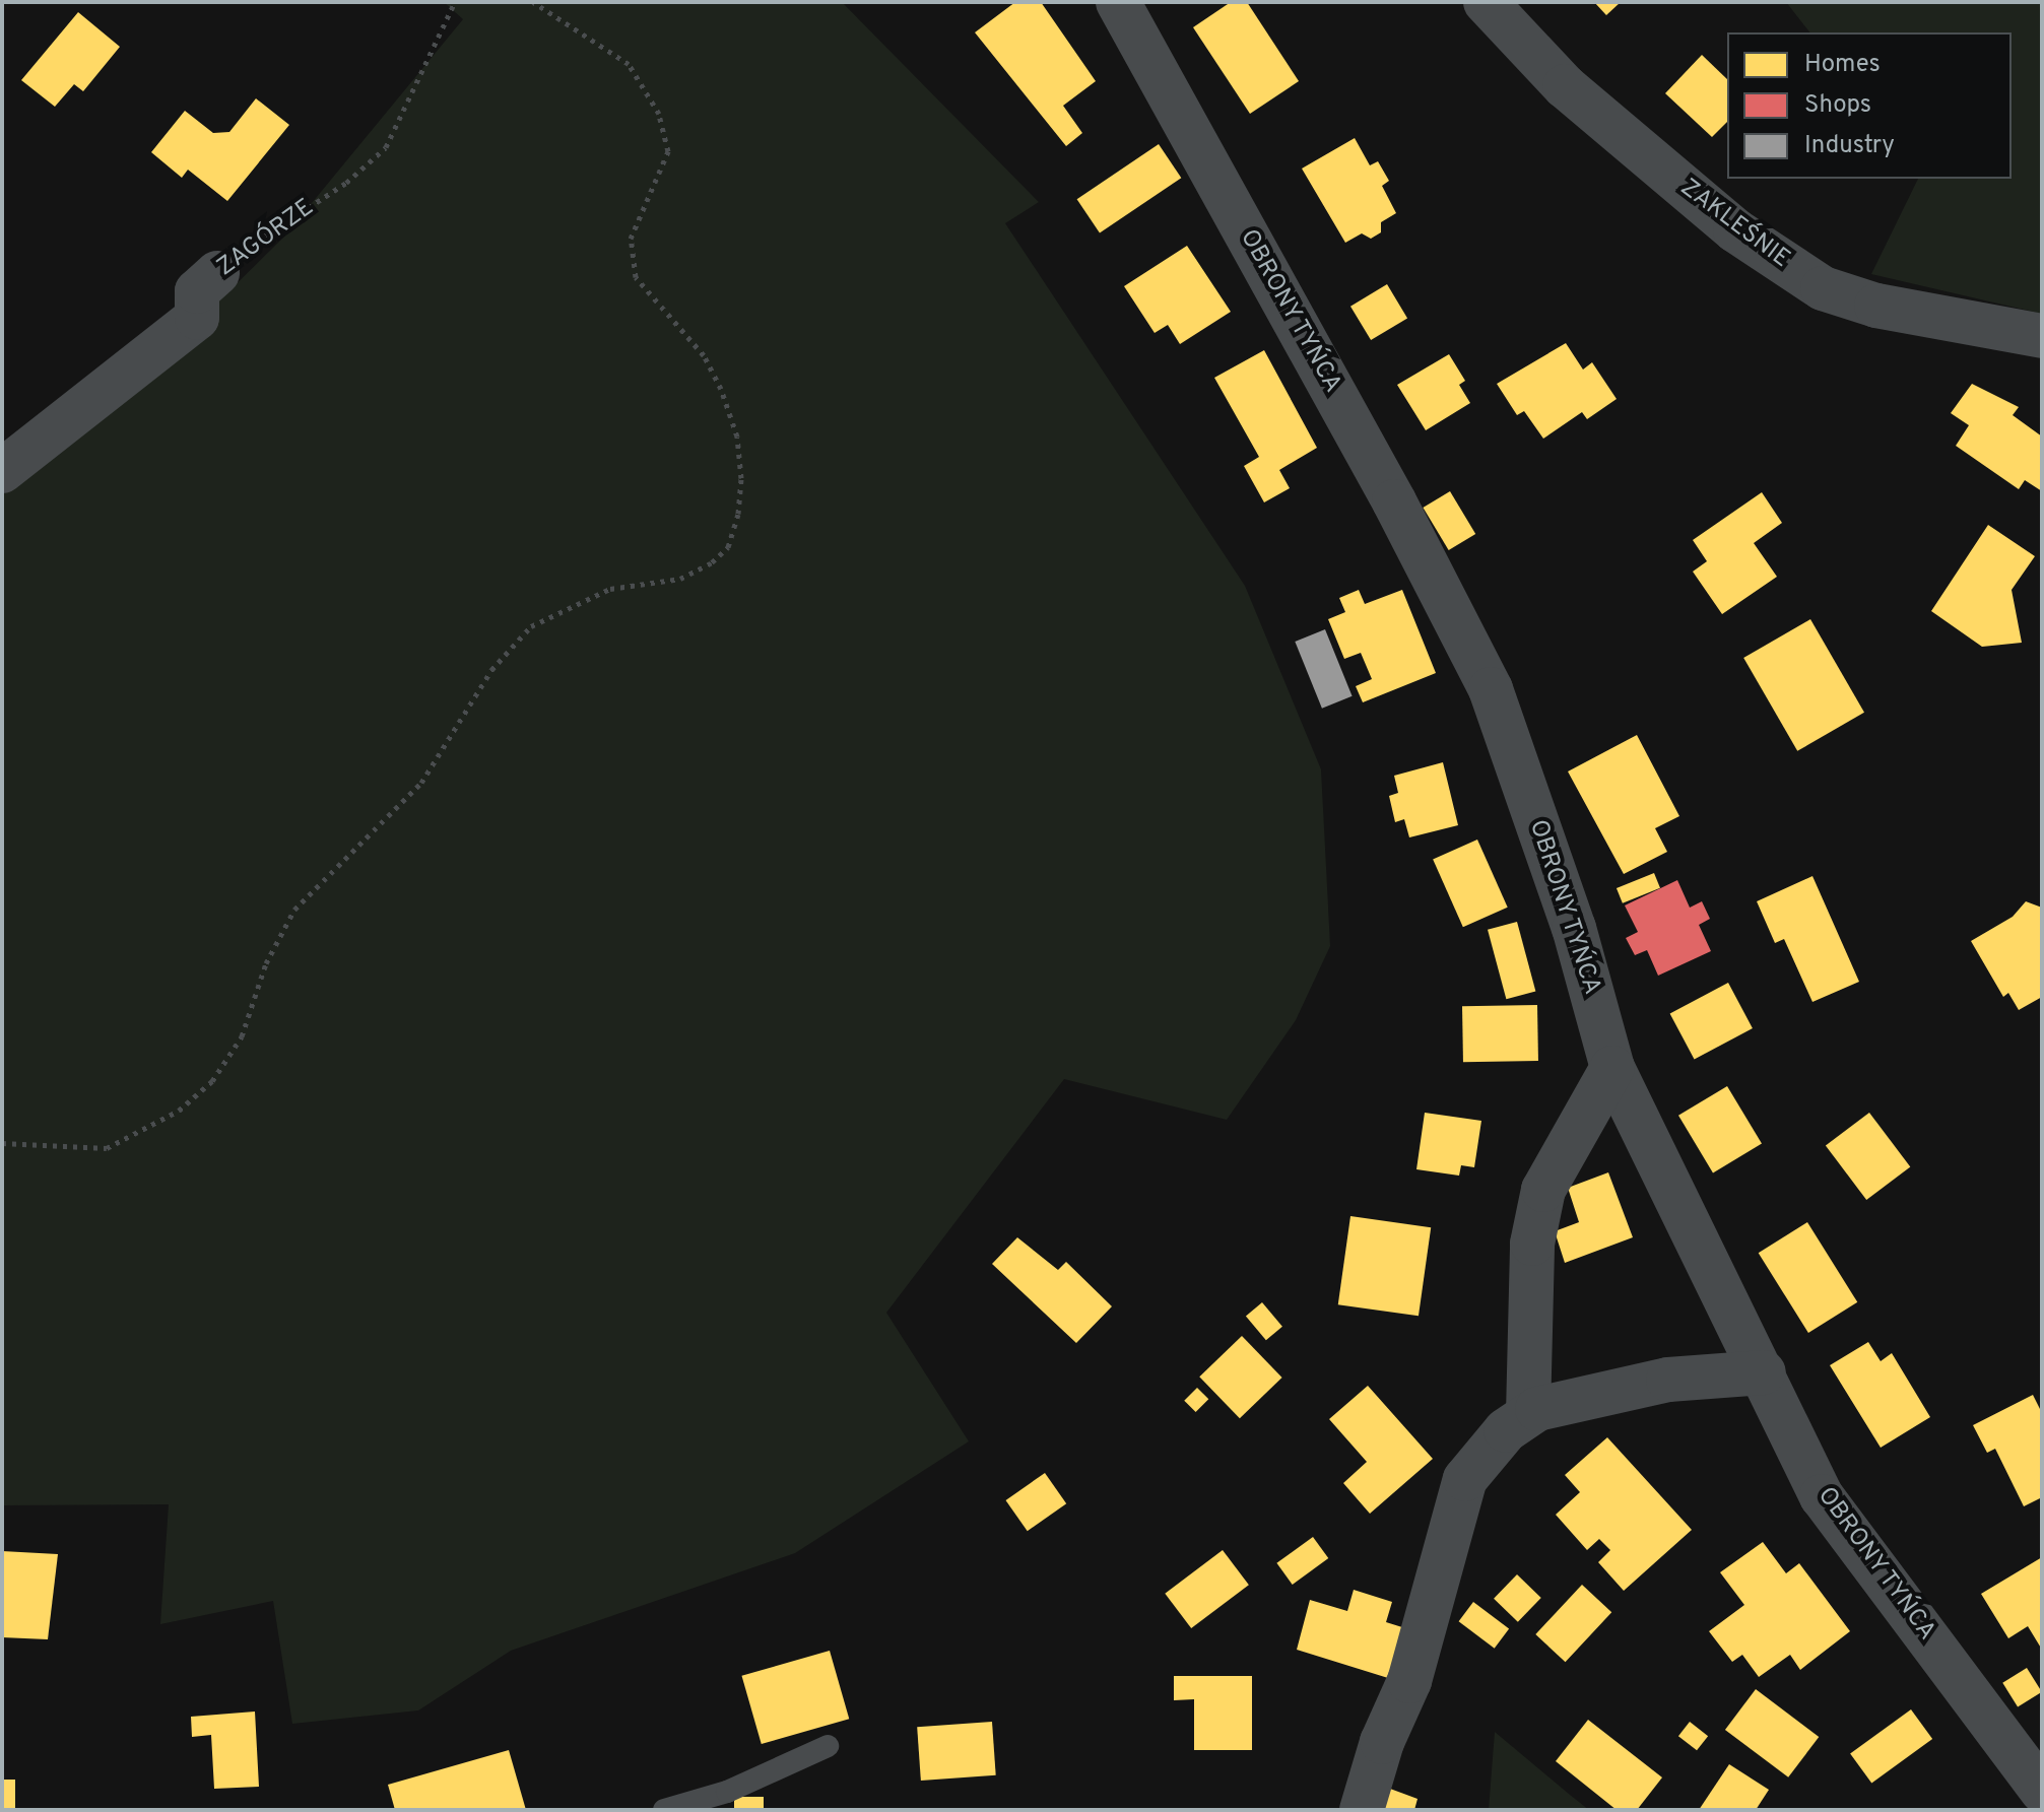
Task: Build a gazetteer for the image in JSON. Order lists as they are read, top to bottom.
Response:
{
  "streets": {
    "street": ["ZAKLEŚNIE", "ZAGÓRZE", "OBRONY TYŃCA"]
  },
  "legend": ["Homes", "Shops", "Industry"]
}
